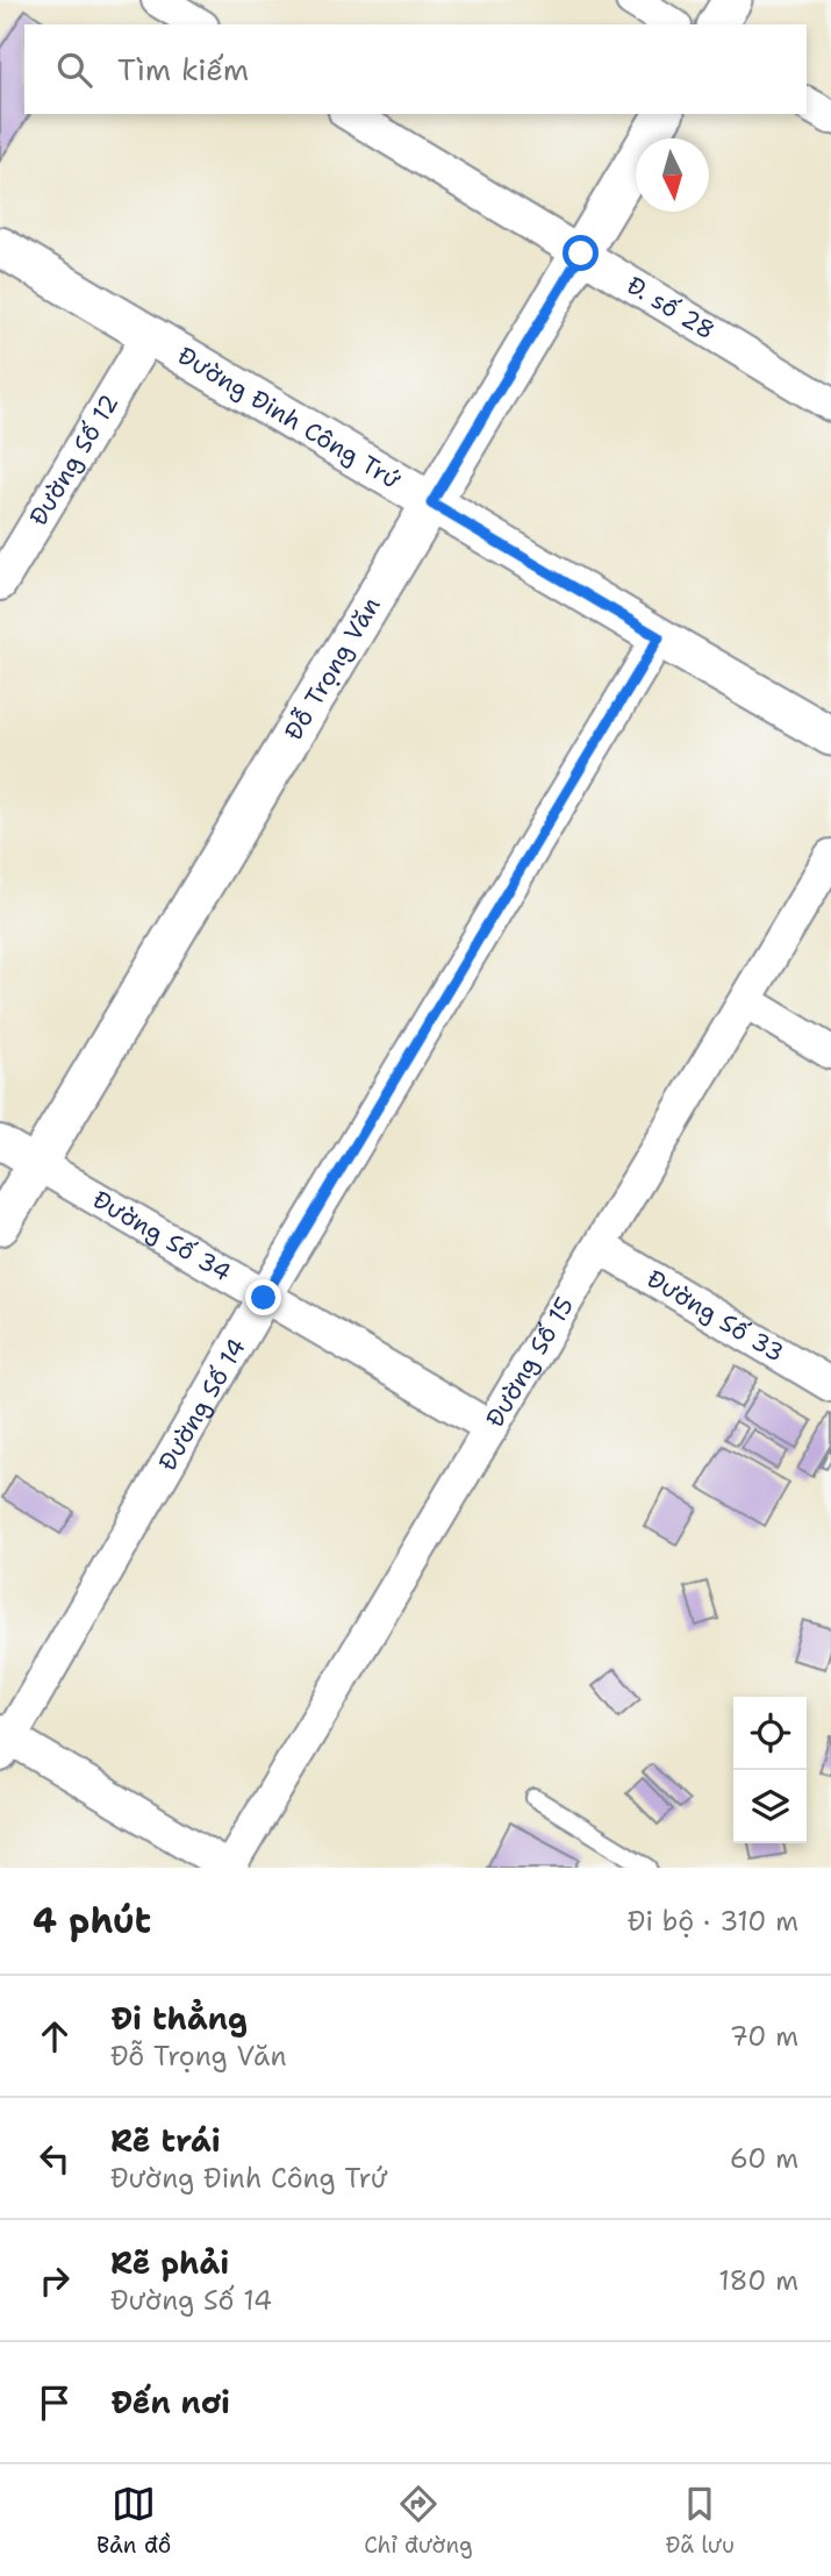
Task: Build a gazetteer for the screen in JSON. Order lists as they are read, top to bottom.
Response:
{
  "streets": {
    "street": [
      "Đ. số 28",
      "Đường Đinh Công Trứ",
      "Đường Số 12",
      "Đỗ Trọng Văn",
      "Đường Số 34",
      "Đường Số 33",
      "Đường Số 15",
      "Đường Số 14"
    ]
  },
  "crossings": [
    ["Đ. số 28", "Đỗ Trọng Văn"],
    ["Đường Đinh Công Trứ", "Đường Số 12"],
    ["Đường Đinh Công Trứ", "Đỗ Trọng Văn"],
    ["Đường Đinh Công Trứ", "Đường Số 14"],
    ["Đỗ Trọng Văn", "Đường Số 34"],
    ["Đường Số 34", "Đường Số 15"],
    ["Đường Số 34", "Đường Số 14"],
    ["Đường Số 33", "Đường Số 15"]
  ],
  "north": "bottom",
  "page": {
    "search": "Tìm kiếm",
    "heading": ["4 phút", "Đi bộ · 310 m"],
    "list": [
      ["Đi thẳng", "Đỗ Trọng Văn", "70 m"],
      ["Rẽ trái", "Đường Đinh Công Trứ", "60 m"],
      ["Rẽ phải", "Đường Số 14", "180 m"],
      "Đến nơi"
    ],
    "nav": ["Bản đồ", "Chỉ đường", "Đã lưu"]
  }
}
